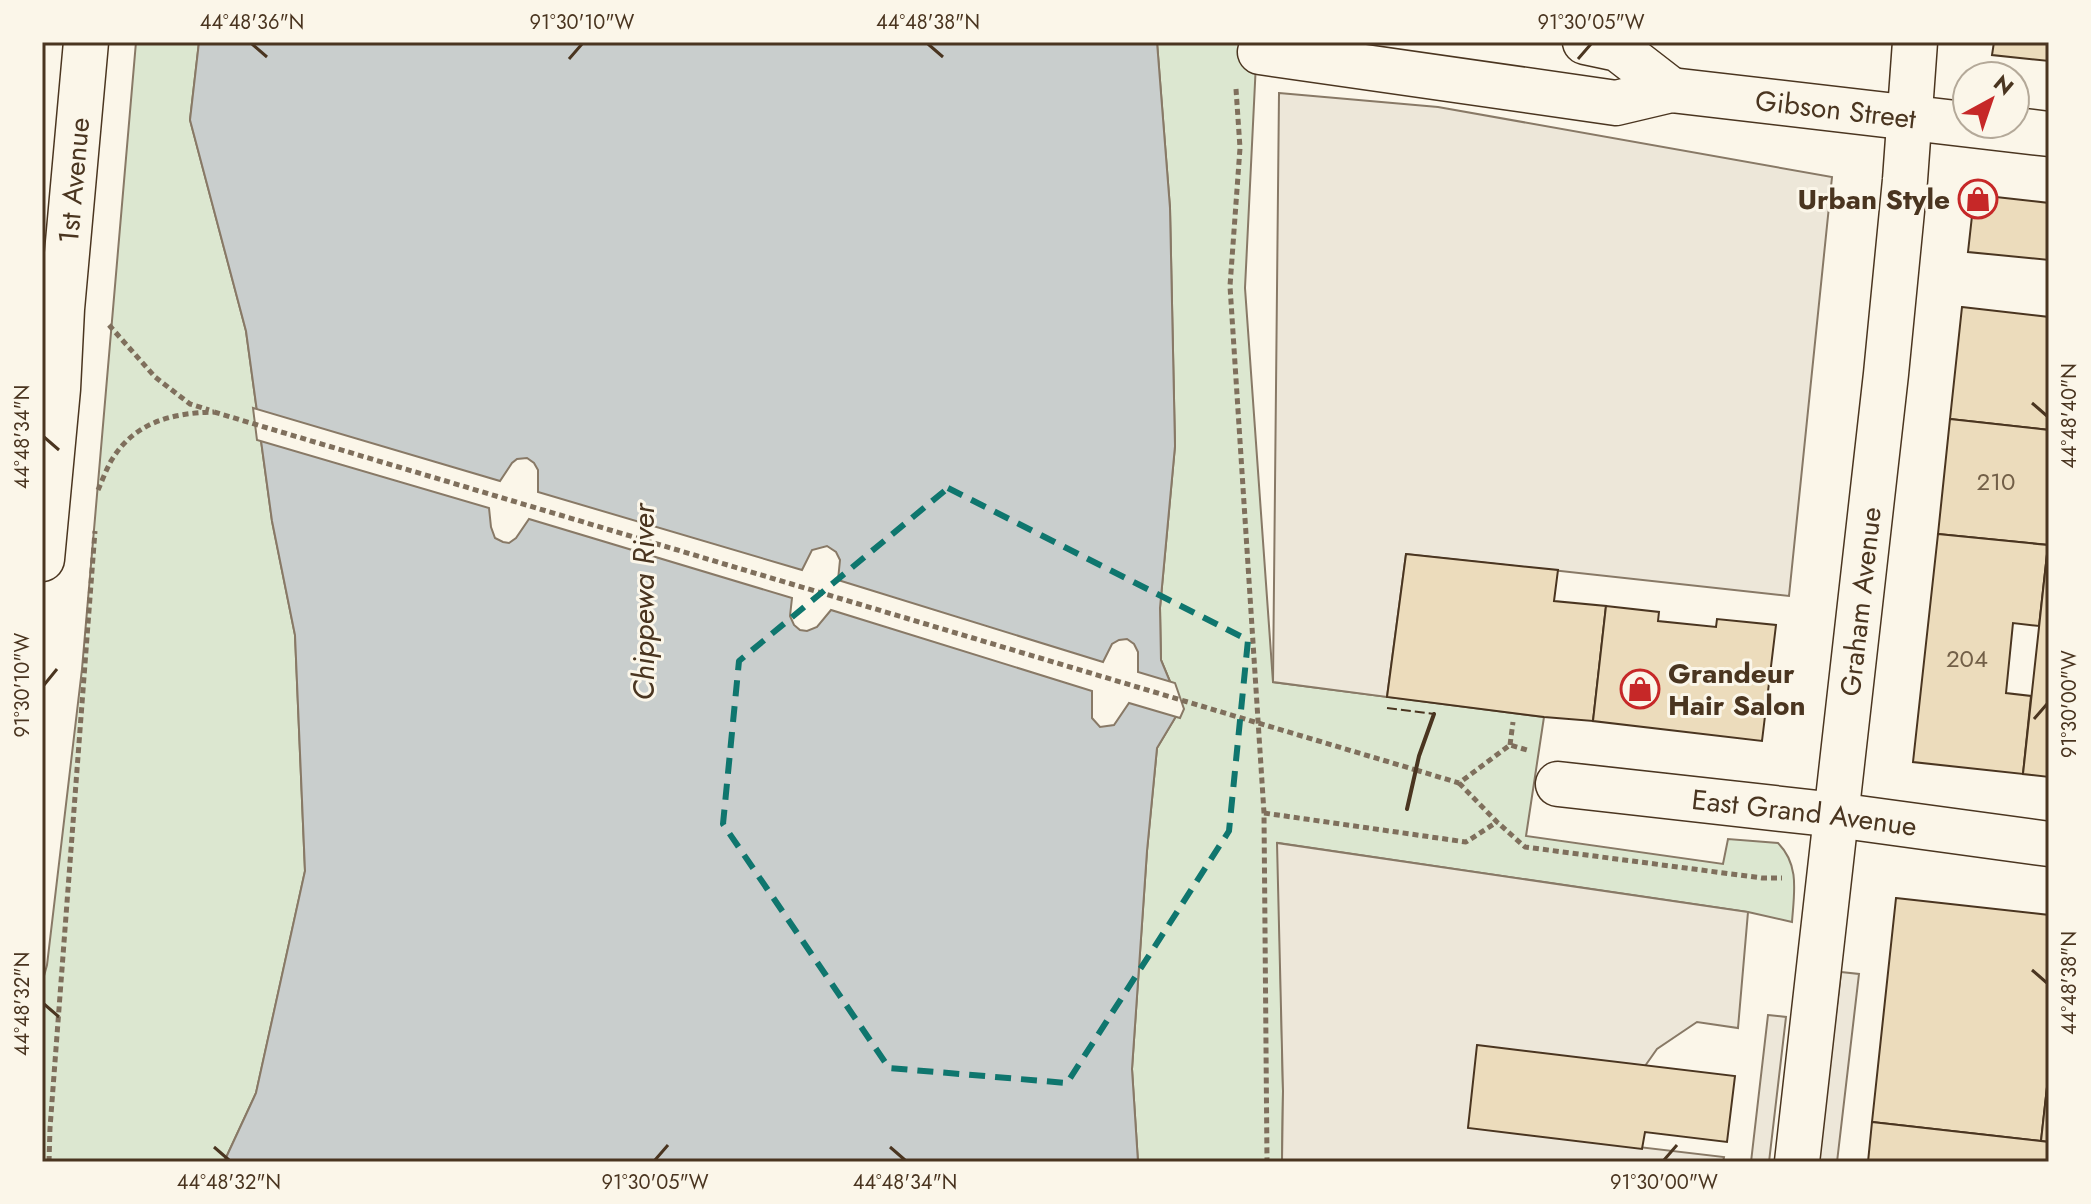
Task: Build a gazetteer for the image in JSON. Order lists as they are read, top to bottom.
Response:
{
  "streets": {
    "street": [
      "Gibson Street",
      "1st Avenue",
      "Graham Avenue",
      "East Grand Avenue"
    ]
  },
  "crossings": [
    ["Gibson Street", "Graham Avenue"],
    ["Graham Avenue", "East Grand Avenue"]
  ],
  "water": ["Chippewa River"],
  "places": {
    "shop": ["Urban Style", "Grandeur Hair Salon"]
  },
  "house_numbers": ["210", "204"],
  "north": "top right",
  "coordinates": [
    "44°48'36\"N",
    "91°30'10\"W",
    "44°48'38\"N",
    "91°30'05\"W",
    "44°48'40\"N",
    "44°48'34\"N",
    "91°30'00\"W",
    "44°48'32\"N"
  ]
}
